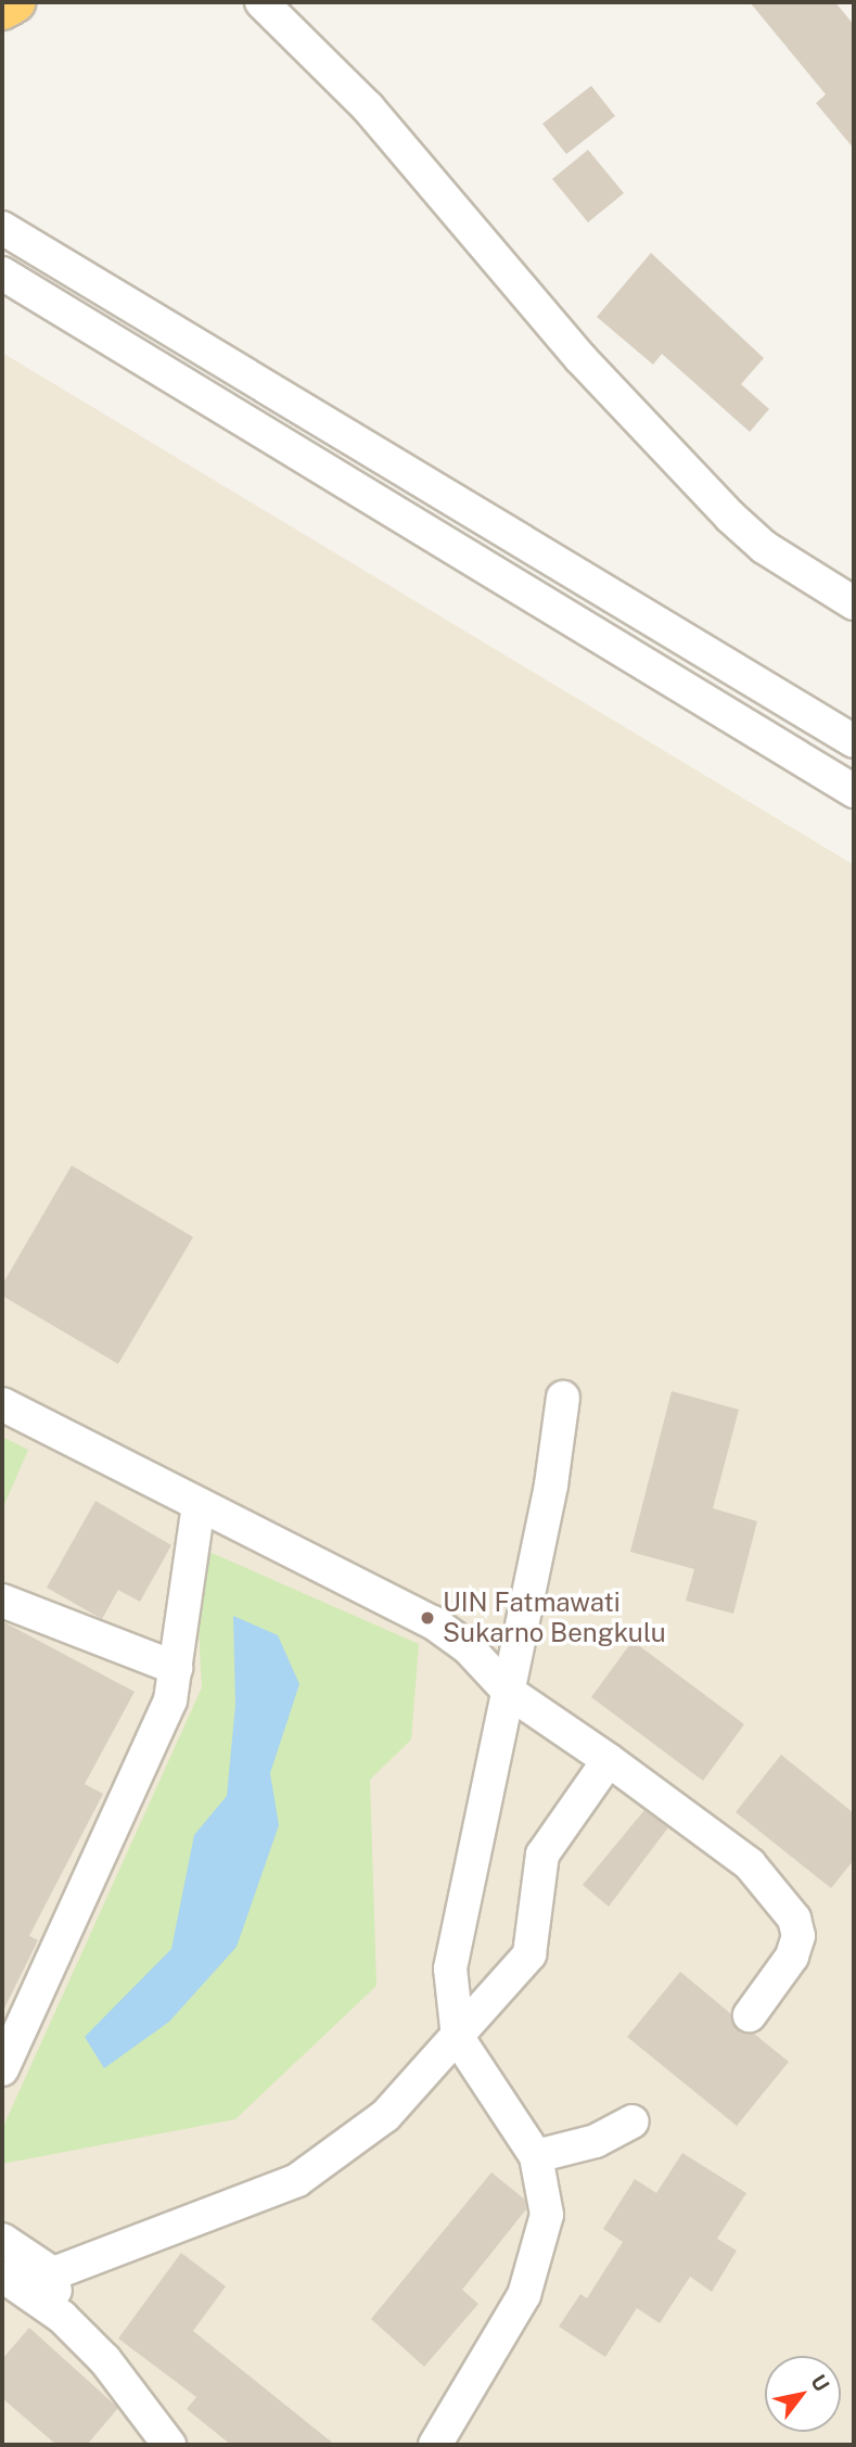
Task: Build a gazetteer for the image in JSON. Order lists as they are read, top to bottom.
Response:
{
  "places": ["UIN Fatmawati Sukarno Bengkulu"],
  "north": "top right"
}
